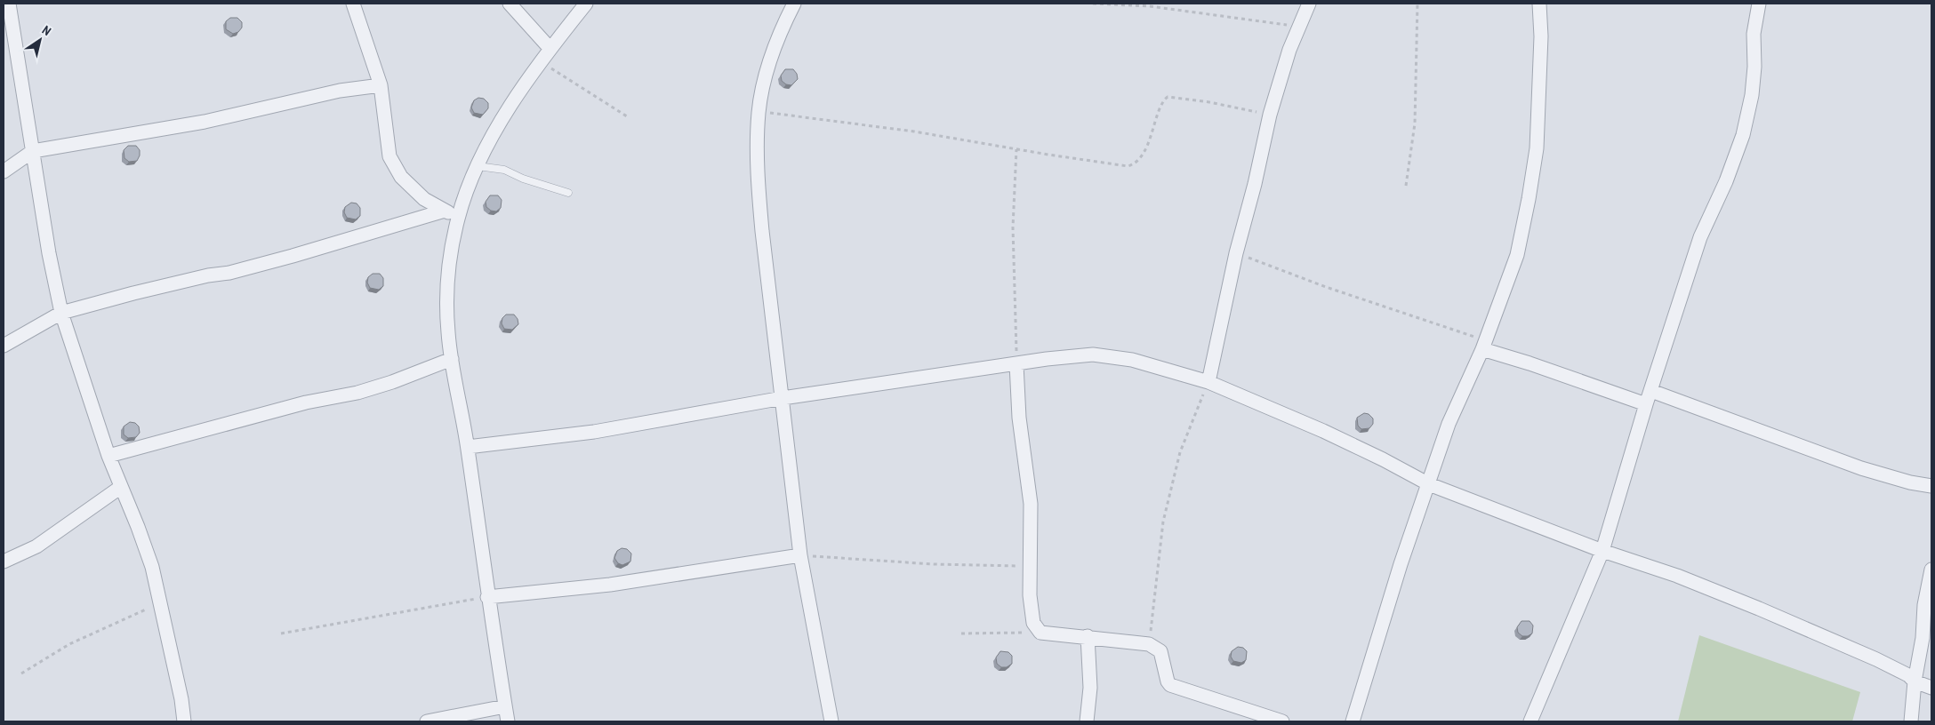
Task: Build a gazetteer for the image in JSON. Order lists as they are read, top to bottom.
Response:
{
  "north": "top right"
}
